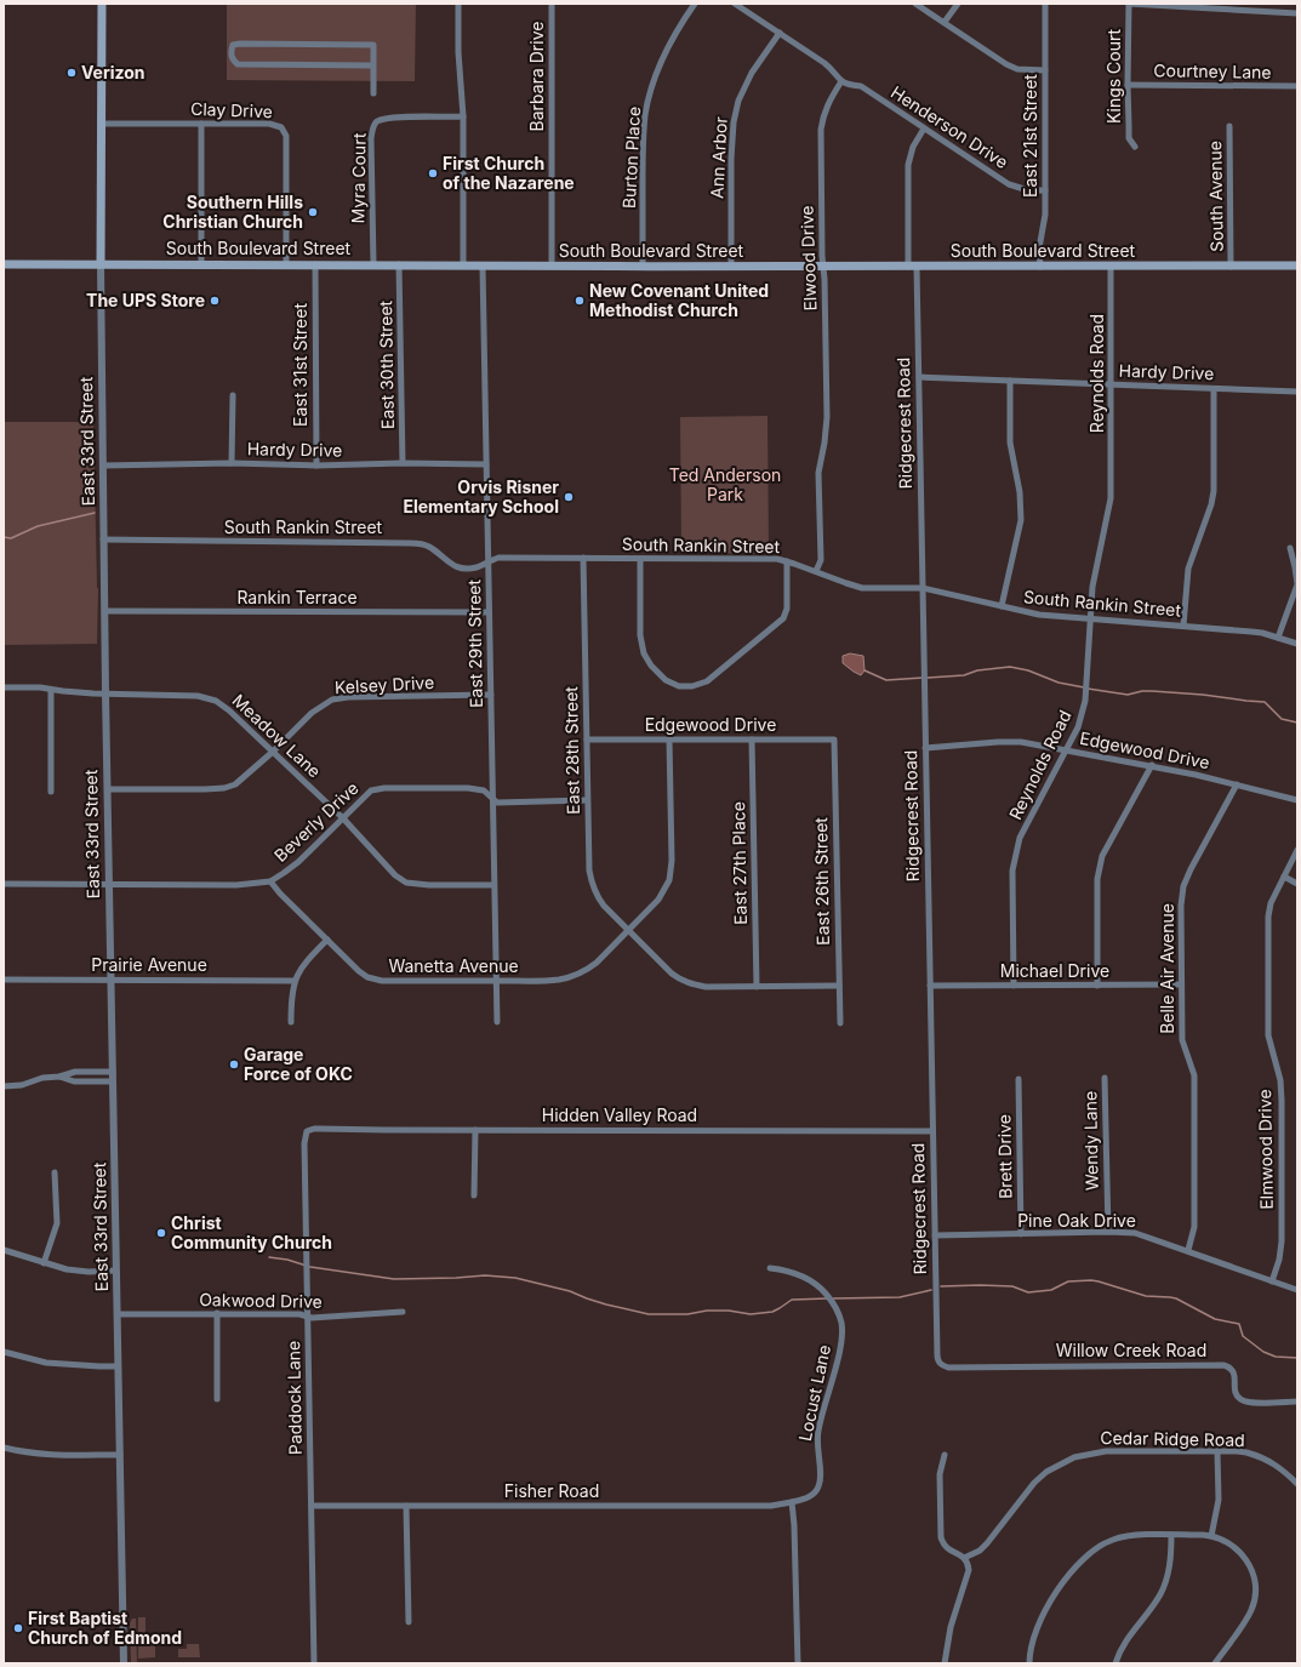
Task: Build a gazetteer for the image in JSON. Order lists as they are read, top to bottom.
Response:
{
  "streets": {
    "main road": ["South Boulevard Street", "East 33rd Street"],
    "street": [
      "Courtney Lane",
      "Barbara Drive",
      "Kings Court",
      "Clay Drive",
      "Henderson Drive",
      "East 21st Street",
      "Burton Place",
      "Ann Arbor",
      "Myra Court",
      "South Avenue",
      "Elwood Drive",
      "East 31st Street",
      "East 30th Street",
      "Hardy Drive",
      "Reynolds Road",
      "Ridgecrest Road",
      "South Rankin Street",
      "Rankin Terrace",
      "East 29th Street",
      "Kelsey Drive",
      "Edgewood Drive",
      "Meadow Lane",
      "East 28th Street",
      "Beverly Drive",
      "East 27th Place",
      "East 26th Street",
      "Prairie Avenue",
      "Wanetta Avenue",
      "Belle Air Avenue",
      "Michael Drive",
      "Hidden Valley Road",
      "Wendy Lane",
      "Elmwood Drive",
      "Brett Drive",
      "Pine Oak Drive",
      "Oakwood Drive",
      "Willow Creek Road",
      "Locust Lane",
      "Paddock Lane",
      "Cedar Ridge Road",
      "Fisher Road"
    ]
  },
  "crossings": [
    ["Courtney Lane", "Kings Court"],
    ["Barbara Drive", "South Boulevard Street"],
    ["Clay Drive", "South Boulevard Street"],
    ["Clay Drive", "East 33rd Street"],
    ["Henderson Drive", "East 21st Street"],
    ["Henderson Drive", "Elwood Drive"],
    ["Henderson Drive", "Ridgecrest Road"],
    ["East 21st Street", "South Boulevard Street"],
    ["Burton Place", "South Boulevard Street"],
    ["Ann Arbor", "South Boulevard Street"],
    ["Myra Court", "South Boulevard Street"],
    ["South Avenue", "South Boulevard Street"],
    ["South Boulevard Street", "Elwood Drive"],
    ["South Boulevard Street", "East 31st Street"],
    ["South Boulevard Street", "East 30th Street"],
    ["South Boulevard Street", "Reynolds Road"],
    ["South Boulevard Street", "Ridgecrest Road"],
    ["South Boulevard Street", "East 33rd Street"],
    ["South Boulevard Street", "East 29th Street"],
    ["Elwood Drive", "South Rankin Street"],
    ["East 31st Street", "Hardy Drive"],
    ["East 30th Street", "Hardy Drive"],
    ["Hardy Drive", "Reynolds Road"],
    ["Hardy Drive", "Ridgecrest Road"],
    ["Hardy Drive", "East 33rd Street"],
    ["Hardy Drive", "East 29th Street"],
    ["Reynolds Road", "South Rankin Street"],
    ["Reynolds Road", "Edgewood Drive"],
    ["Reynolds Road", "Michael Drive"],
    ["Ridgecrest Road", "South Rankin Street"],
    ["Ridgecrest Road", "Edgewood Drive"],
    ["Ridgecrest Road", "Michael Drive"],
    ["Ridgecrest Road", "Hidden Valley Road"],
    ["Ridgecrest Road", "Pine Oak Drive"],
    ["Ridgecrest Road", "Willow Creek Road"],
    ["East 33rd Street", "South Rankin Street"],
    ["East 33rd Street", "Rankin Terrace"],
    ["East 33rd Street", "Kelsey Drive"],
    ["East 33rd Street", "Meadow Lane"],
    ["East 33rd Street", "Beverly Drive"],
    ["East 33rd Street", "Prairie Avenue"],
    ["East 33rd Street", "Oakwood Drive"],
    ["South Rankin Street", "East 29th Street"],
    ["South Rankin Street", "East 28th Street"],
    ["Rankin Terrace", "East 29th Street"],
    ["East 29th Street", "Kelsey Drive"],
    ["East 29th Street", "Meadow Lane"],
    ["East 29th Street", "Beverly Drive"],
    ["East 29th Street", "Wanetta Avenue"],
    ["Kelsey Drive", "Meadow Lane"],
    ["Edgewood Drive", "East 28th Street"],
    ["Edgewood Drive", "East 27th Place"],
    ["Edgewood Drive", "East 26th Street"],
    ["Edgewood Drive", "Wanetta Avenue"],
    ["Edgewood Drive", "Belle Air Avenue"],
    ["Meadow Lane", "Beverly Drive"],
    ["East 28th Street", "Beverly Drive"],
    ["East 28th Street", "Wanetta Avenue"],
    ["Beverly Drive", "Wanetta Avenue"],
    ["Belle Air Avenue", "Michael Drive"],
    ["Belle Air Avenue", "Pine Oak Drive"],
    ["Hidden Valley Road", "Paddock Lane"],
    ["Wendy Lane", "Pine Oak Drive"],
    ["Elmwood Drive", "Pine Oak Drive"],
    ["Brett Drive", "Pine Oak Drive"],
    ["Oakwood Drive", "Paddock Lane"],
    ["Locust Lane", "Fisher Road"],
    ["Paddock Lane", "Fisher Road"]
  ],
  "parks": ["Ted Anderson Park"],
  "places": [
    "Verizon",
    "First Church of the Nazarene",
    "Southern Hills Christian Church",
    "The UPS Store",
    "New Covenant United Methodist Church",
    "Orvis Risner Elementary School",
    "Garage Force of OKC",
    "Christ Community Church",
    "First Baptist Church of Edmond"
  ]
}
